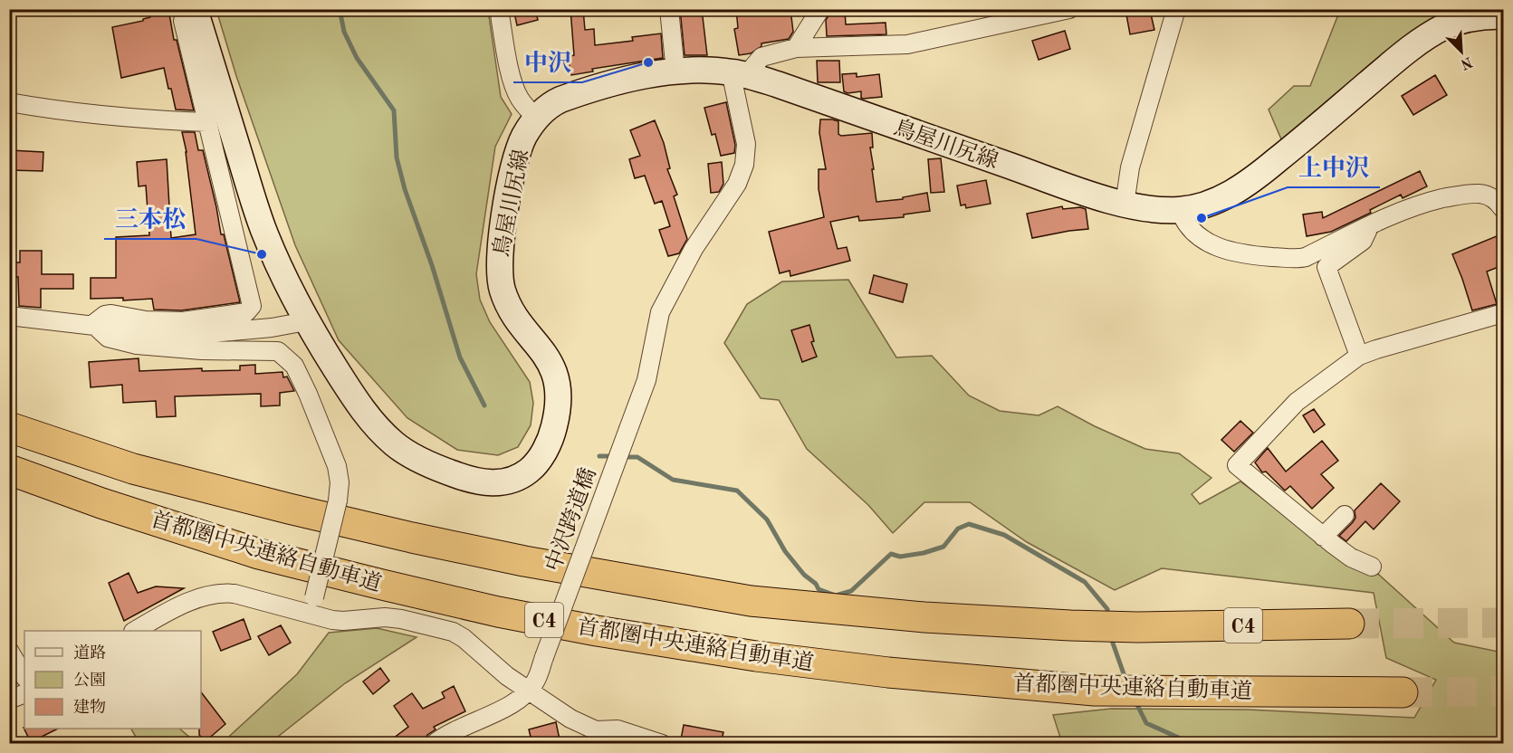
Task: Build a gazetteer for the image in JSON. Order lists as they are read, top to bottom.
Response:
{
  "streets": {
    "highway": ["首都圏中央連絡自動車道", "C4"],
    "main road": ["鳥屋川尻線"],
    "street": ["中沢跨道橋"]
  },
  "crossings": [
    ["鳥屋川尻線", "中沢跨道橋"]
  ],
  "places": ["中沢", "上中沢", "三本松"],
  "legend": ["道路", "公園", "建物"],
  "north": "bottom right"
}
